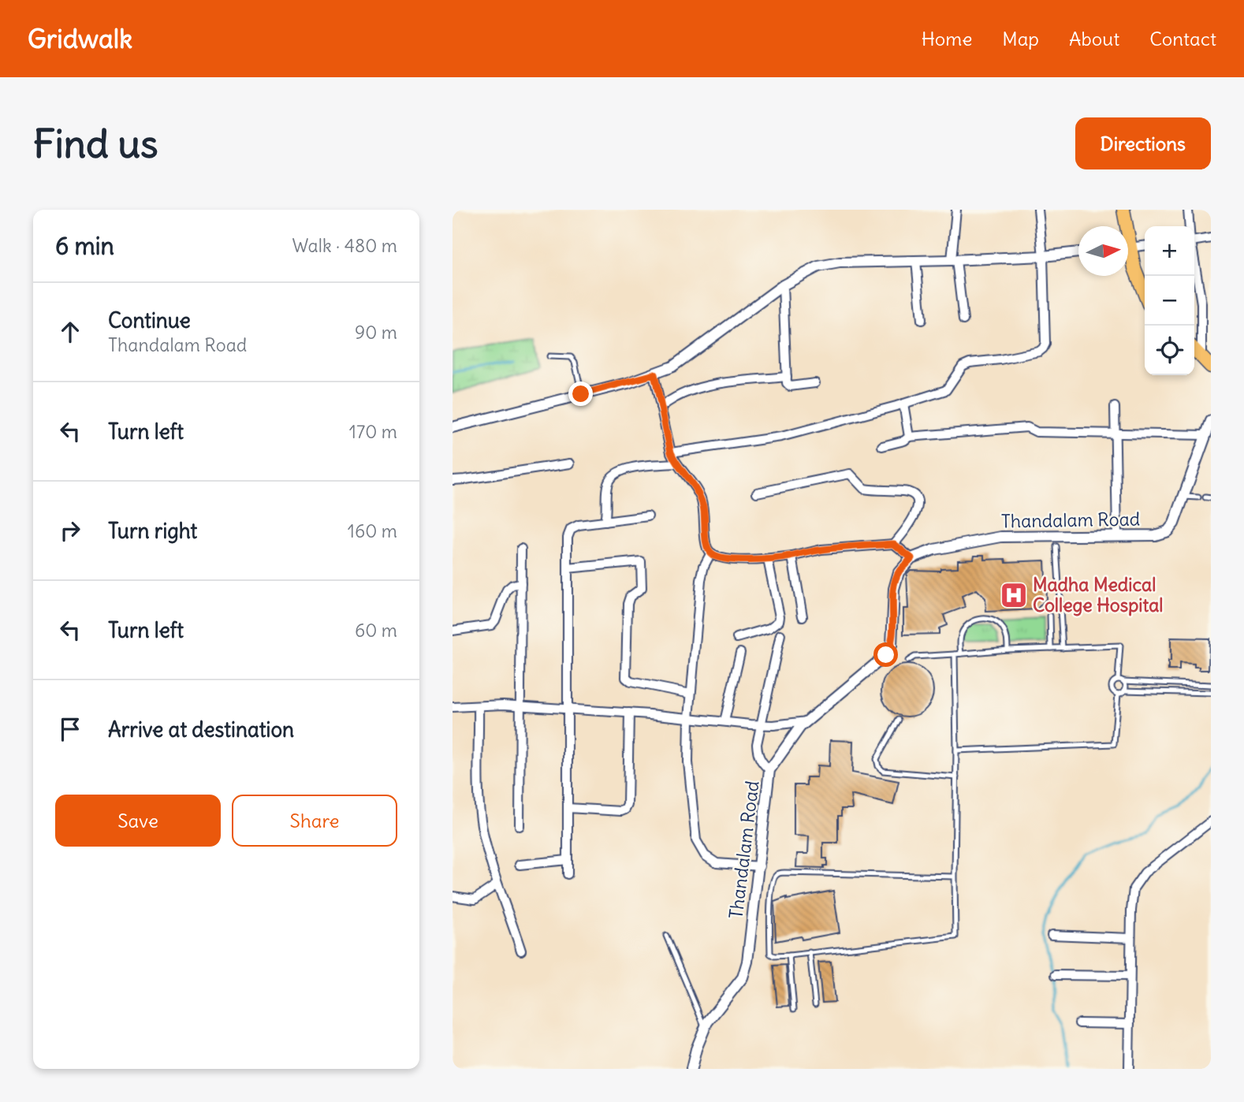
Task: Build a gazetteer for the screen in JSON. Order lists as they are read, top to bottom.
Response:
{
  "streets": {
    "street": ["Thandalam Road"]
  },
  "places": {
    "hospital": ["Madha Medical College Hospital"]
  },
  "north": "right",
  "page": {
    "header": "Gridwalk",
    "nav": [
      "Home",
      "Map",
      "About",
      "Contact"
    ],
    "buttons": [
      "Directions",
      ["Save", "Share"]
    ],
    "title": "Find us",
    "heading": ["6 min", "Walk · 480 m"],
    "map_buttons": ["+", "−"],
    "list": [
      ["Continue", "Thandalam Road", "90 m"],
      ["Turn left", "170 m"],
      ["Turn right", "160 m"],
      ["Turn left", "60 m"],
      "Arrive at destination"
    ]
  }
}
